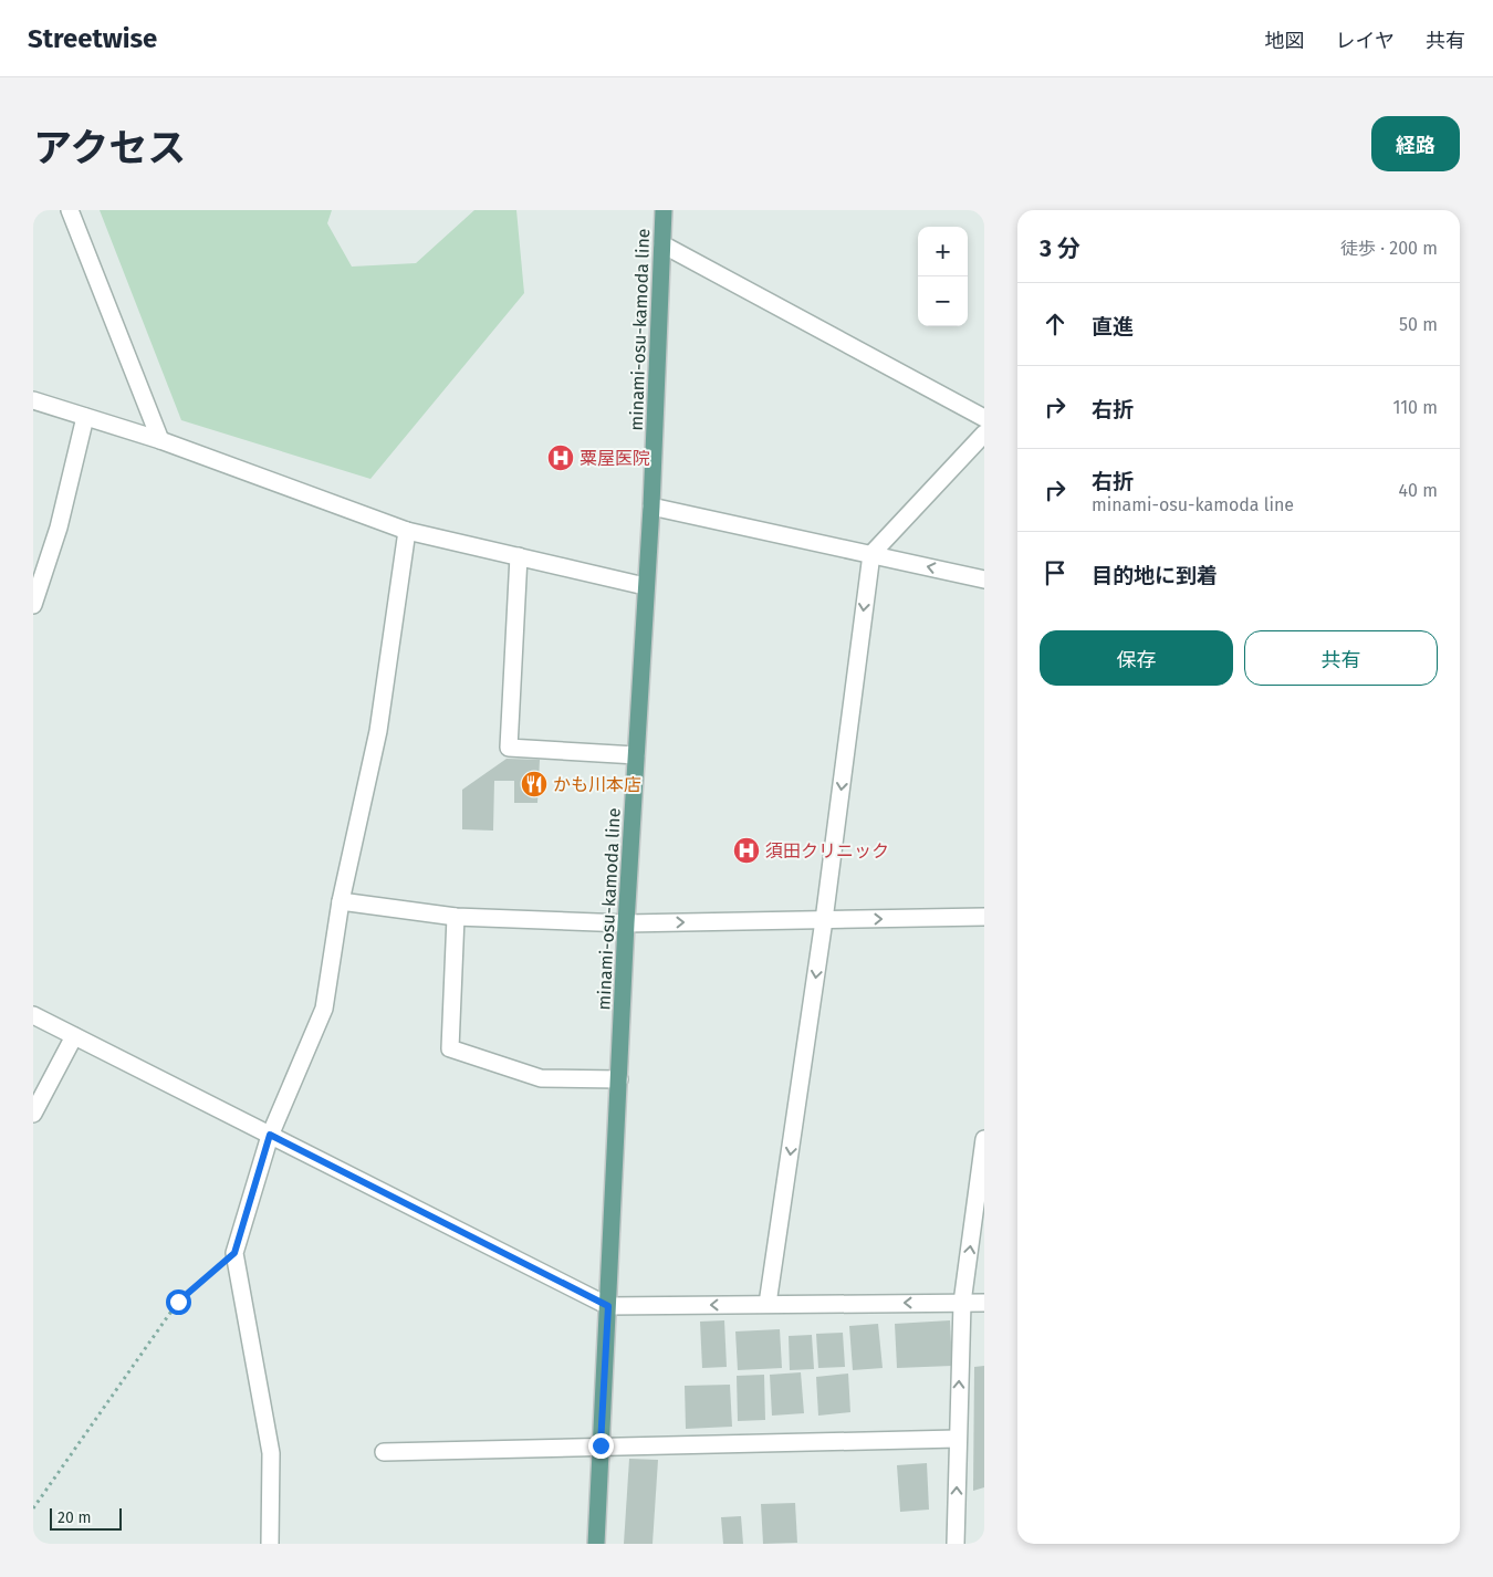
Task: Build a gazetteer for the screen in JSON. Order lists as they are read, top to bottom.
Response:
{
  "streets": {
    "main road": ["minami-osu-kamoda line"]
  },
  "places": {
    "hospital": ["粟屋医院", "須田クリニック"],
    "restaurant": ["かも川本店"]
  },
  "scale_bar": "20 m",
  "page": {
    "header": "Streetwise",
    "nav": ["地図", "レイヤ", "共有"],
    "title": "アクセス",
    "buttons": [
      "経路",
      ["保存", "共有"]
    ],
    "heading": ["3 分", "徒歩 · 200 m"],
    "map_buttons": ["+", "−"],
    "list": [
      ["直進", "50 m"],
      ["右折", "110 m"],
      ["右折", "minami-osu-kamoda line", "40 m"],
      "目的地に到着"
    ],
    "scale": "20 m"
  }
}
